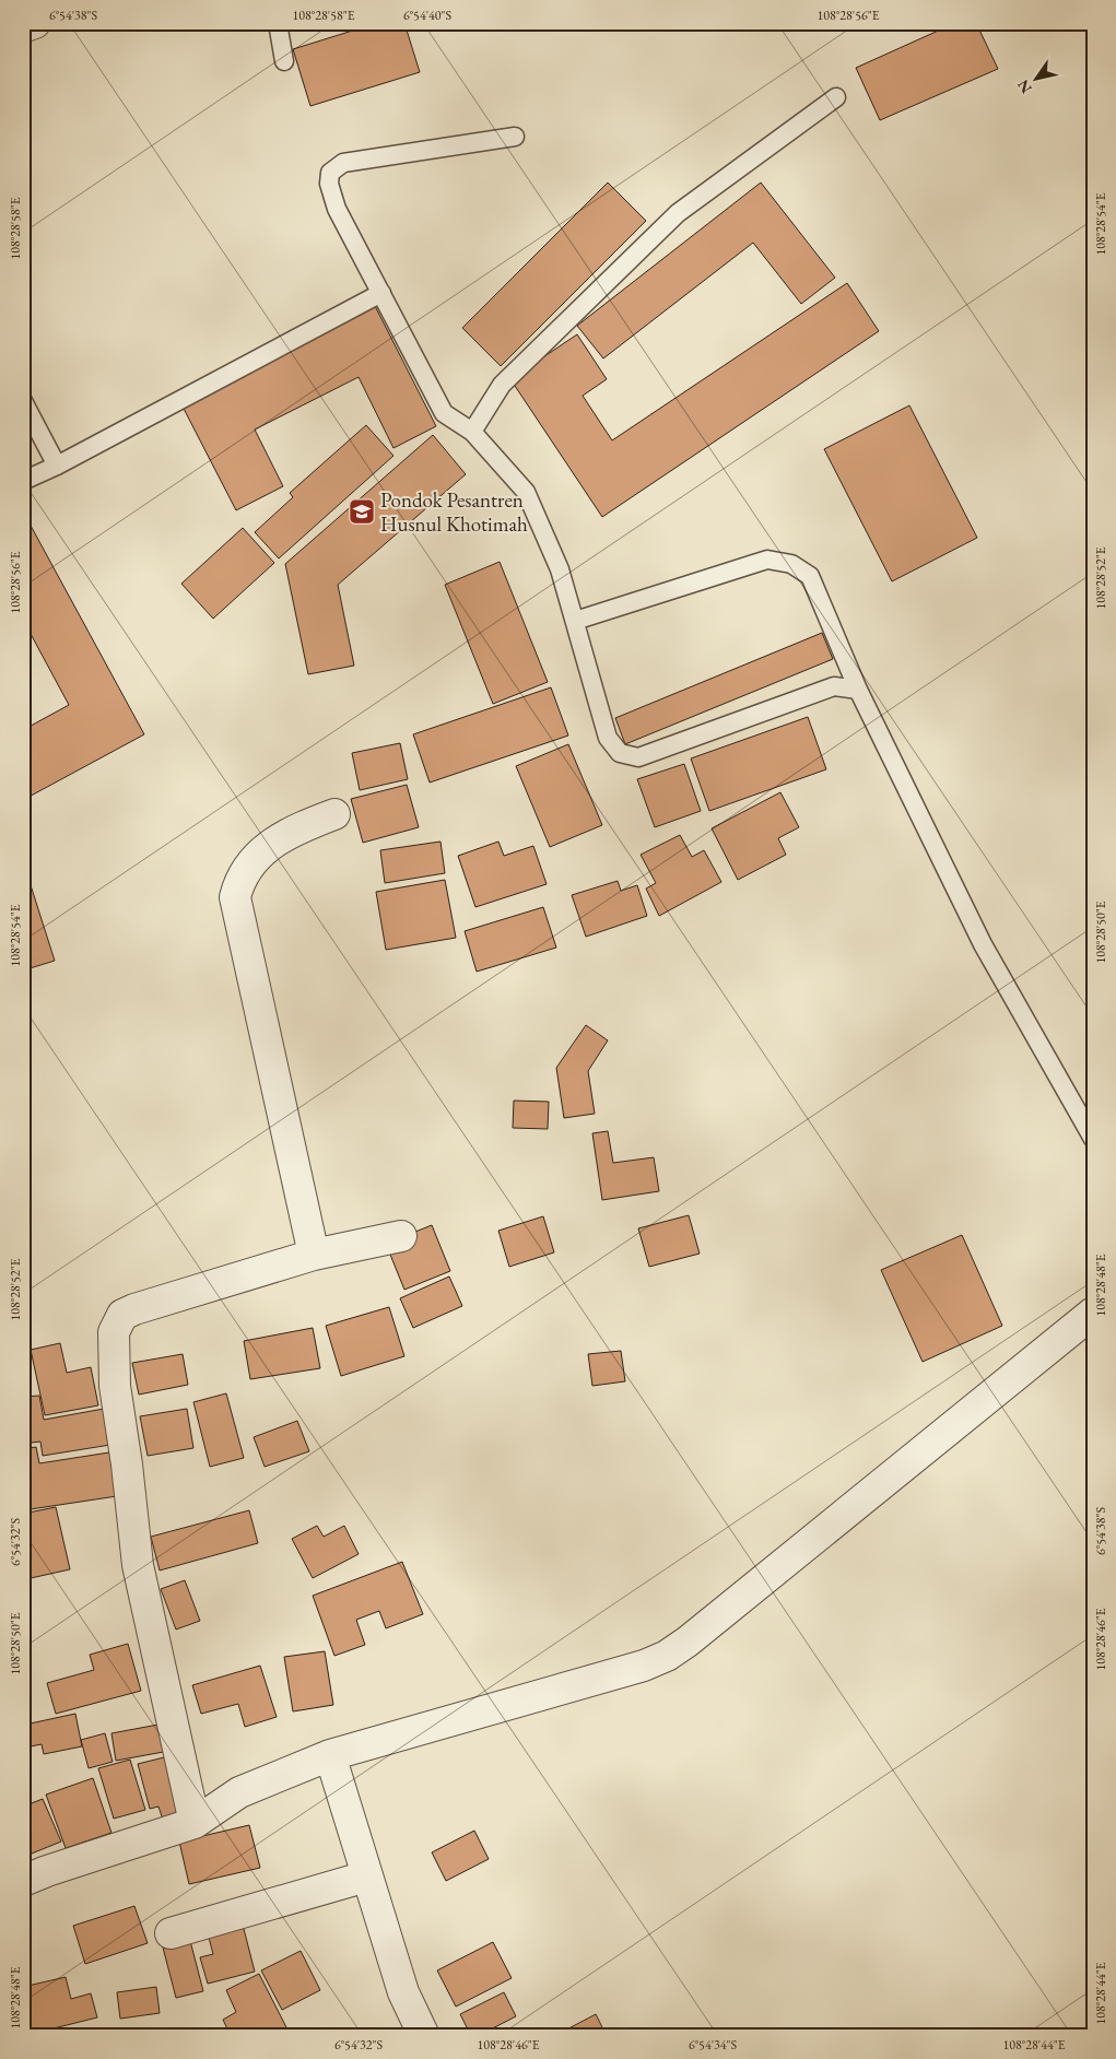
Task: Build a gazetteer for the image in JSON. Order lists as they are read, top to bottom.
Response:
{
  "places": {
    "school or university": ["Pondok Pesantren Husnul Khotimah"]
  },
  "north": "bottom left",
  "coordinates": [
    "6°54'38\"S",
    "108°28'58\"E",
    "6°54'40\"S",
    "108°28'56\"E",
    "108°28'54\"E",
    "108°28'52\"E",
    "108°28'50\"E",
    "108°28'48\"E",
    "6°54'32\"S",
    "108°28'46\"E",
    "108°28'44\"E",
    "6°54'34\"S"
  ]
}
